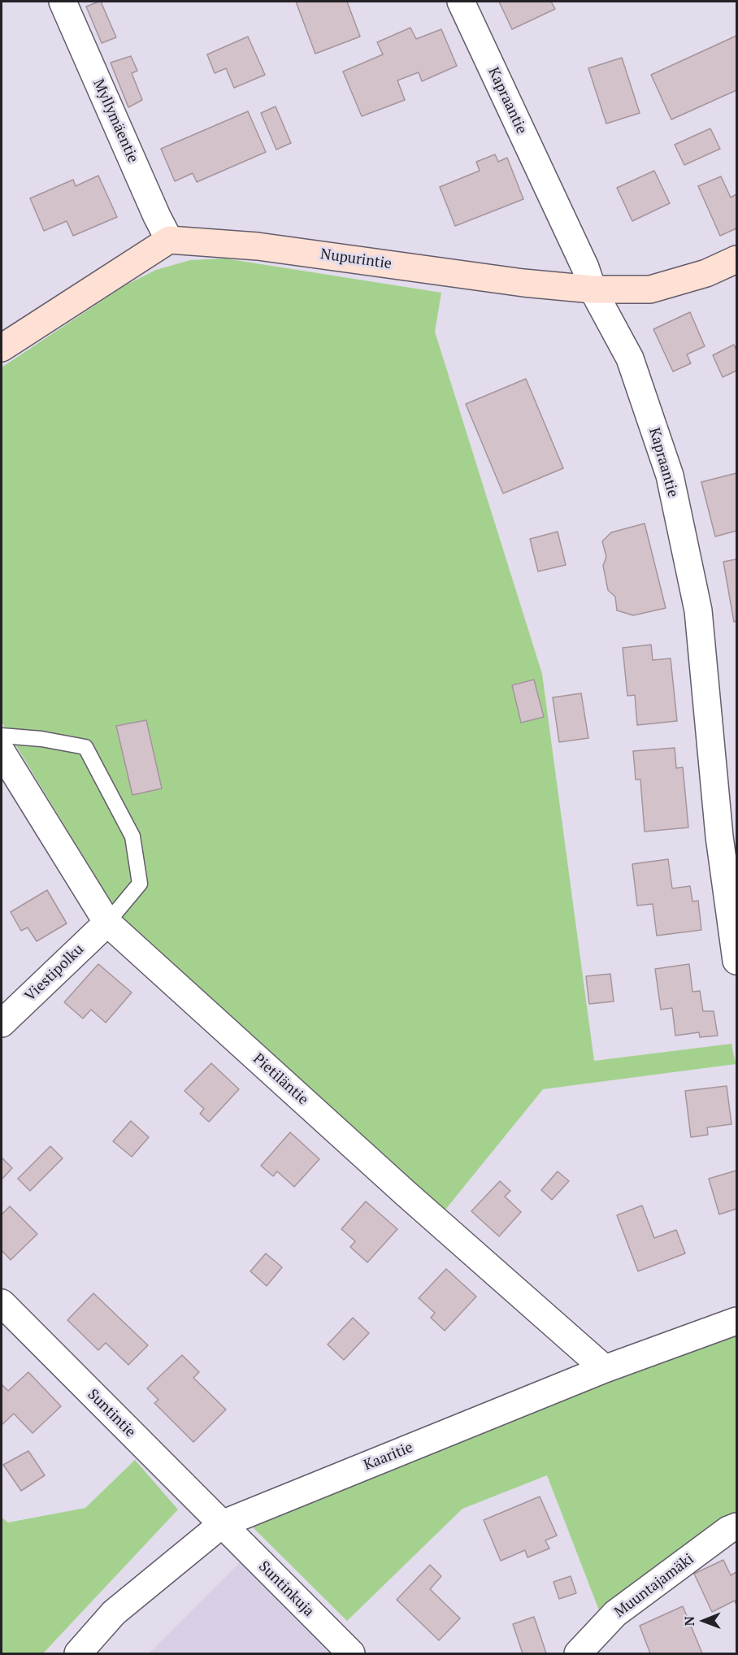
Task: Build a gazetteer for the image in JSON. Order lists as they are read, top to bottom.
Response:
{
  "streets": {
    "street": [
      "Kapraantie",
      "Myllymäentie",
      "Nupurintie",
      "Viestipolku",
      "Pietiläntie",
      "Suntintie",
      "Kaaritie",
      "Muuntajamäki",
      "Suntinkuja"
    ]
  },
  "crossings": [
    ["Kapraantie", "Nupurintie"],
    ["Myllymäentie", "Nupurintie"],
    ["Viestipolku", "Pietiläntie"],
    ["Pietiläntie", "Kaaritie"],
    ["Suntintie", "Kaaritie"],
    ["Suntintie", "Suntinkuja"],
    ["Kaaritie", "Suntinkuja"]
  ],
  "north": "left"
}
